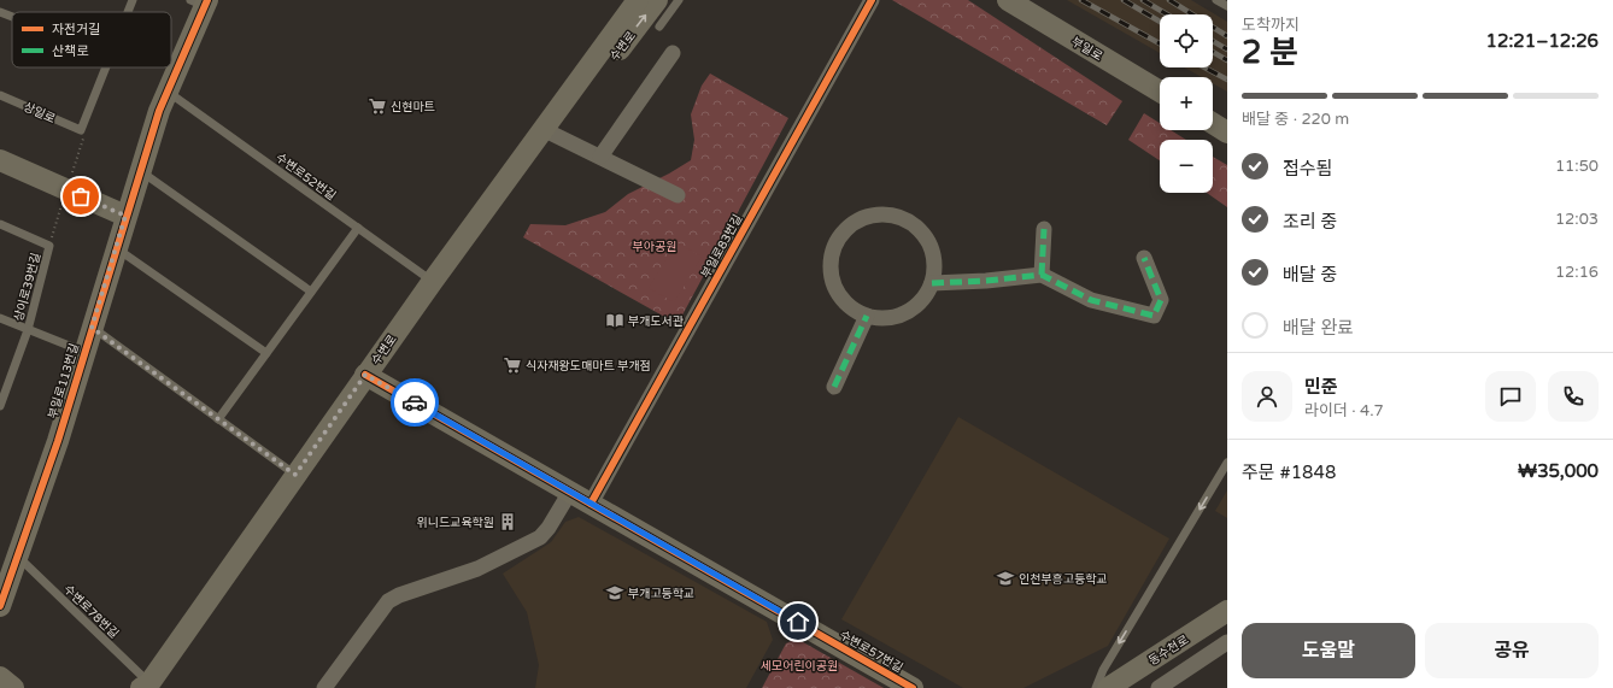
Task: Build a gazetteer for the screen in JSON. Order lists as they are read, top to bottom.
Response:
{
  "streets": {
    "street": [
      "수변로",
      "부일로",
      "부일로83번길",
      "부일로113번길",
      "동수천로",
      "수변로57번길"
    ],
    "lane": [
      "상일로",
      "수변로52번길",
      "상이로39번길",
      "수변로78번길"
    ]
  },
  "crossings": [
    ["수변로", "수변로52번길"],
    ["수변로", "수변로78번길"],
    ["수변로", "수변로57번길"],
    ["수변로52번길", "부일로113번길"],
    ["부일로83번길", "수변로57번길"],
    ["상이로39번길", "부일로113번길"],
    ["부일로113번길", "수변로78번길"]
  ],
  "parks": ["부아공원", "세모어린이공원"],
  "places": {
    "supermarket": ["신현마트", "식자재왕도매마트 부개점"],
    "library": ["부개도서관"],
    "building": ["위니드교육학원"],
    "school or university": ["인천부흥고등학교", "부개고등학교"]
  },
  "legend": ["자전거길", "산책로"],
  "page": {
    "heading": ["2 분", "도착까지", "12:21–12:26"],
    "panel": [
      "민준",
      "라이더 · 4.7",
      "주문 #1848",
      "₩35,000"
    ],
    "map_buttons": ["+", "−"],
    "bar": "배달 중 · 220 m",
    "list": [
      ["접수됨", "11:50"],
      ["조리 중", "12:03"],
      ["배달 중", "12:16"],
      "배달 완료"
    ],
    "buttons": ["도움말", "공유"]
  }
}
